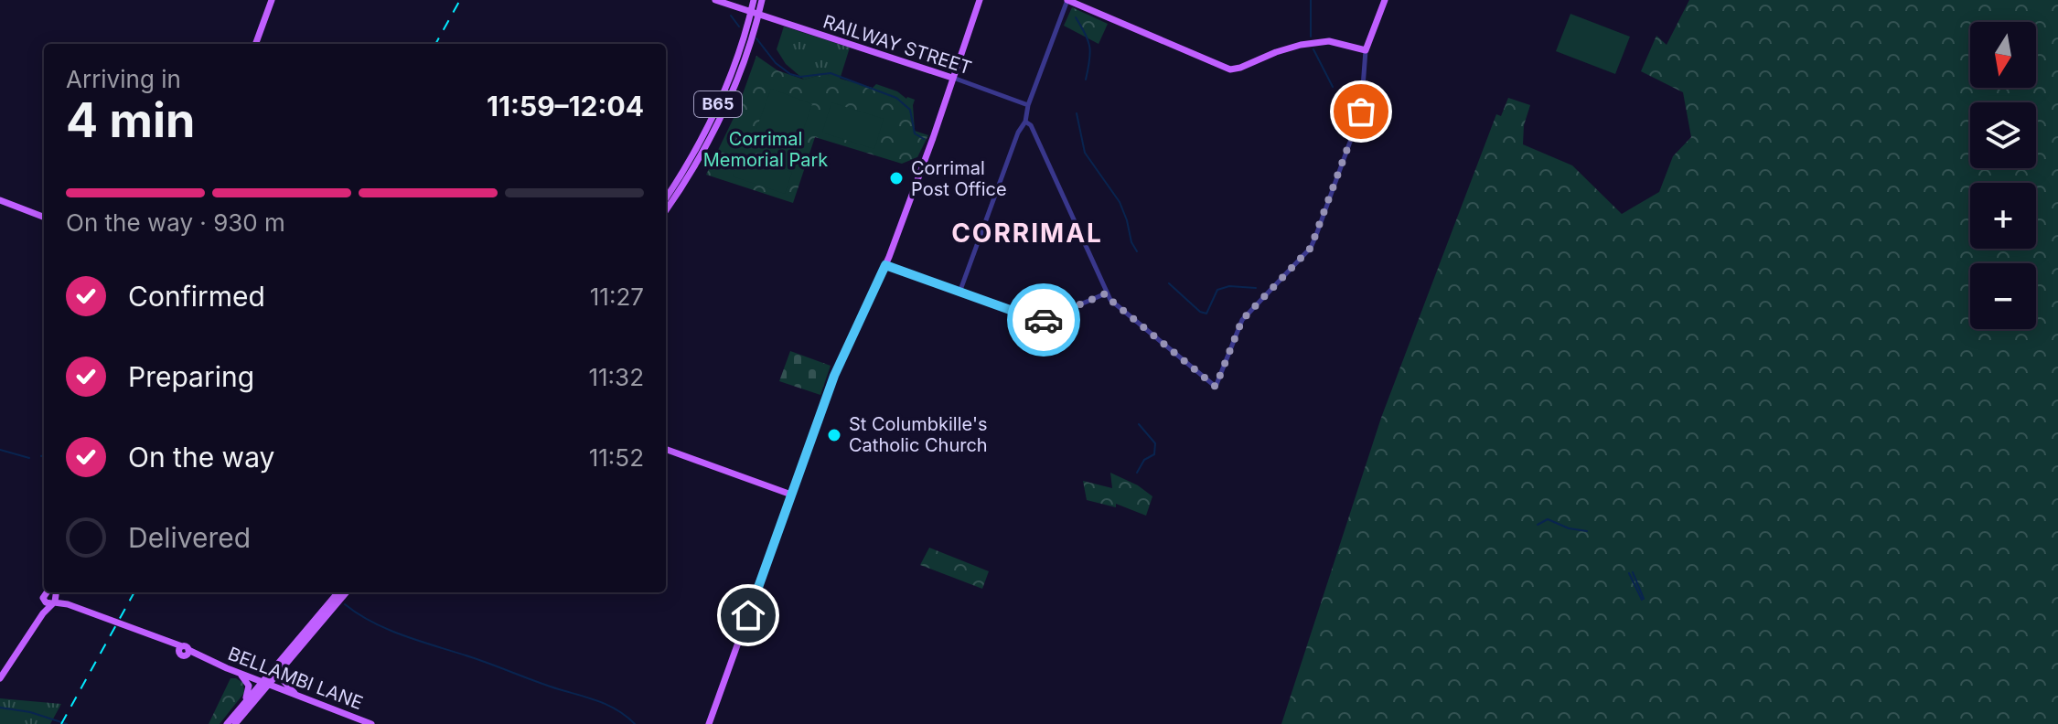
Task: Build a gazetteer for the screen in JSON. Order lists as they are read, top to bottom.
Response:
{
  "streets": {
    "main road": ["RAILWAY STREET", "B65", "BELLAMBI LANE"]
  },
  "crossings": [
    ["RAILWAY STREET", "B65"]
  ],
  "districts": ["CORRIMAL"],
  "parks": ["Corrimal Memorial Park"],
  "places": ["Corrimal Post Office", "St Columbkille's Catholic Church"],
  "north": "bottom",
  "page": {
    "map_buttons": ["+", "−"],
    "heading": ["4 min", "Arriving in", "11:59–12:04"],
    "bar": "On the way · 930 m",
    "list": [
      ["Confirmed", "11:27"],
      ["Preparing", "11:32"],
      ["On the way", "11:52"],
      "Delivered"
    ]
  }
}
